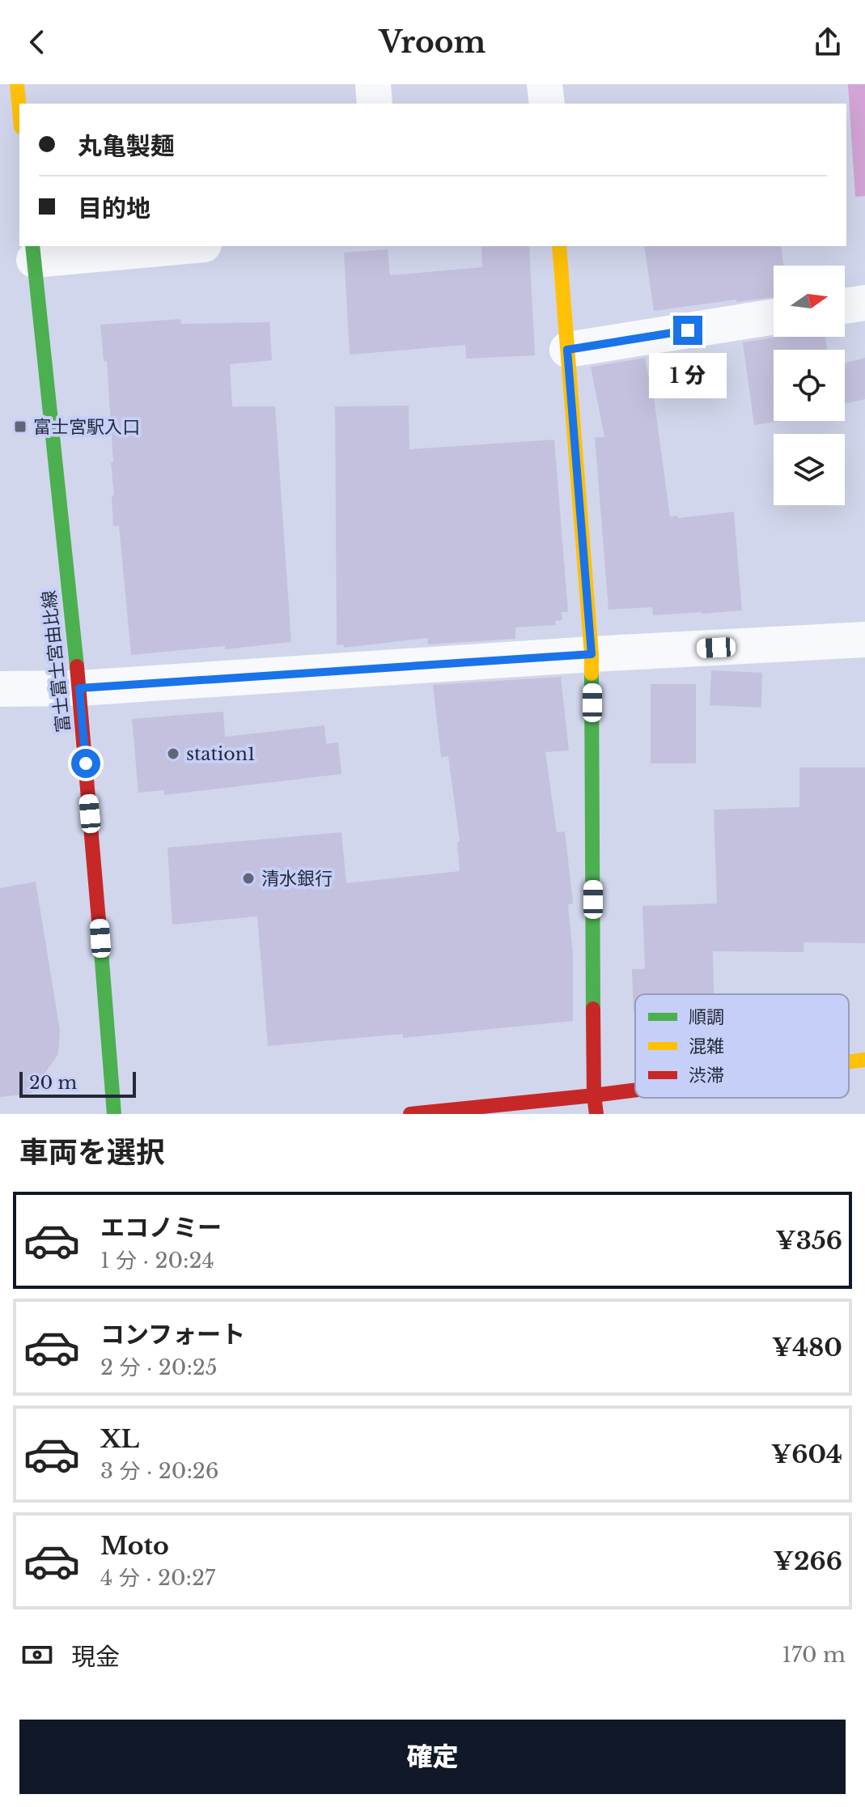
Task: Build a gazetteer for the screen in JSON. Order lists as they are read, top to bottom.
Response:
{
  "streets": {
    "street": ["富士富士宮由比線"]
  },
  "places": {
    "transit": ["富士宮駅入口"],
    "other": ["station1", "清水銀行"]
  },
  "legend": ["順調", "混雑", "渋滞"],
  "scale_bar": "20 m",
  "north": "right",
  "page": {
    "header": "Vroom",
    "banner": ["丸亀製麺", "目的地"],
    "bubble": "1 分",
    "scale": "20 m",
    "heading": "車両を選択",
    "list": [
      {
        "name": "エコノミー",
        "note": "1 分 · 20:24",
        "value": "¥356"
      },
      {
        "name": "コンフォート",
        "note": "2 分 · 20:25",
        "value": "¥480"
      },
      {
        "name": "XL",
        "note": "3 分 · 20:26",
        "value": "¥604"
      },
      {
        "name": "Moto",
        "note": "4 分 · 20:27",
        "value": "¥266"
      }
    ],
    "pay": ["現金", "170 m"],
    "buttons": "確定"
  }
}
